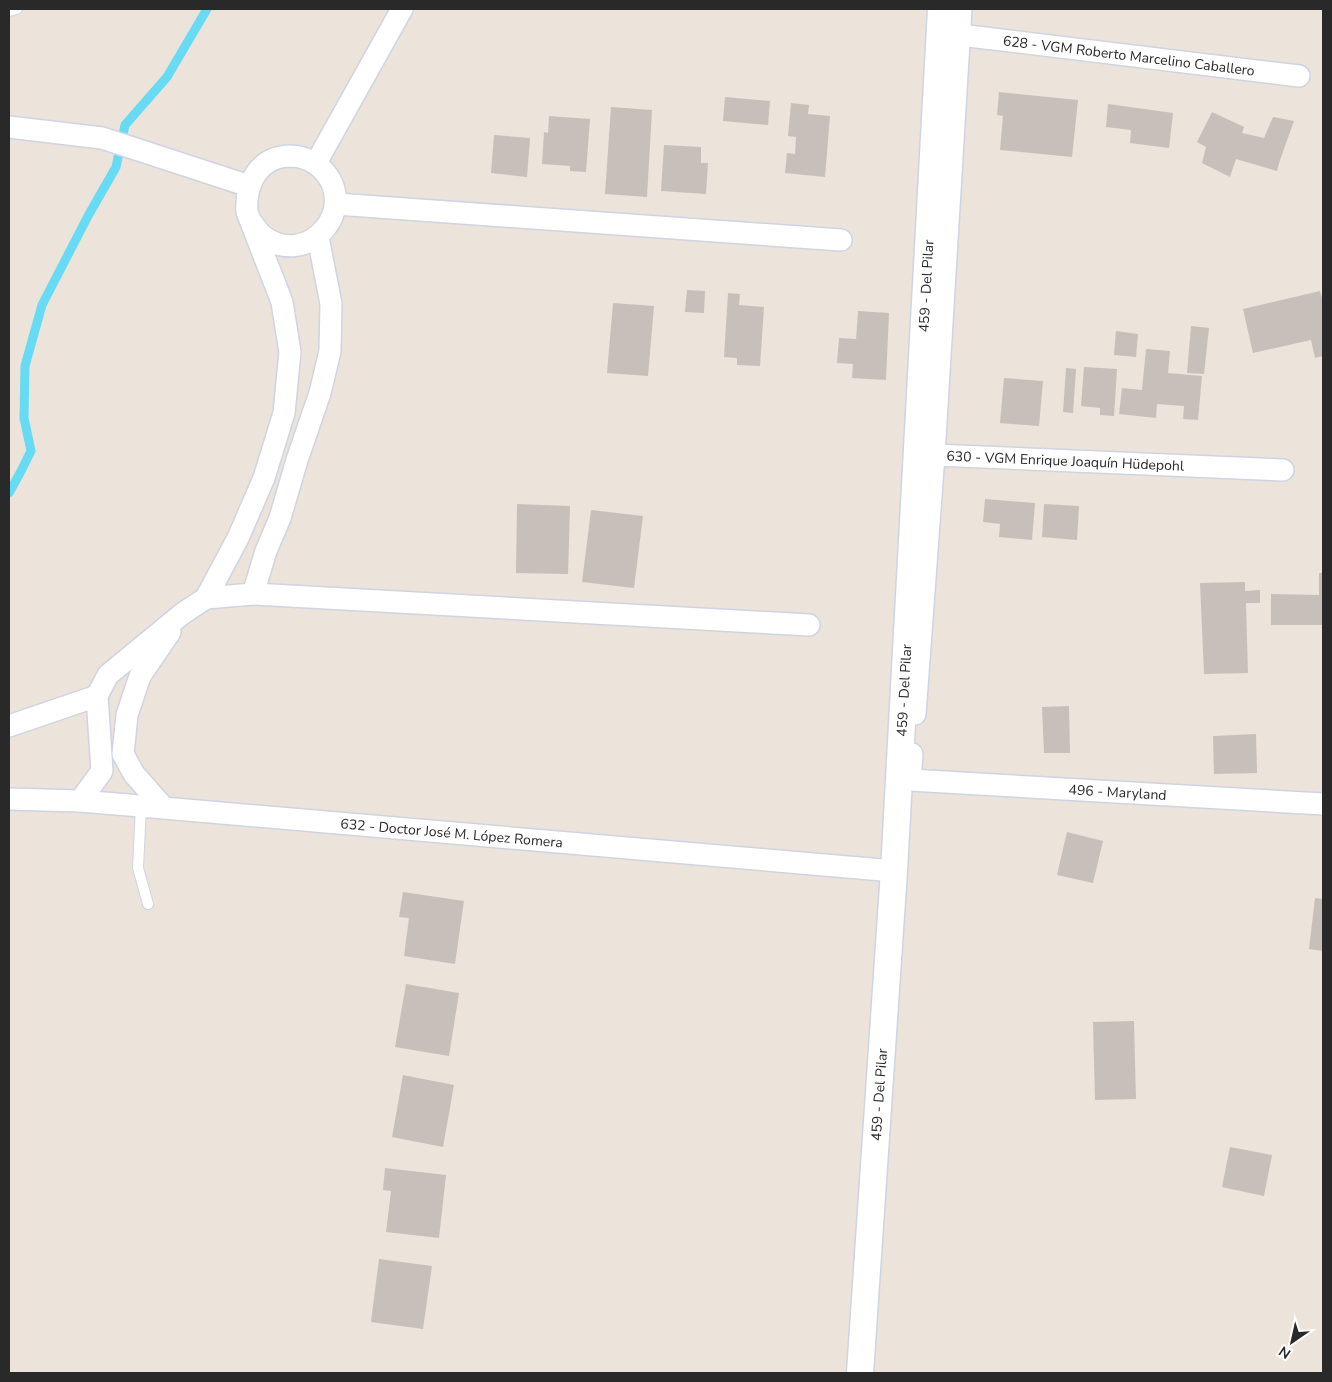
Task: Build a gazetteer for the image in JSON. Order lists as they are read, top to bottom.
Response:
{
  "streets": {
    "street": [
      "628 - VGM Roberto Marcelino Caballero",
      "459 - Del Pilar",
      "630 - VGM Enrique Joaquín Hüdepohl",
      "496 - Maryland",
      "632 - Doctor José M. López Romera"
    ]
  },
  "crossings": [
    ["459 - Del Pilar", "632 - Doctor José M. López Romera"],
    ["630 - VGM Enrique Joaquín Hüdepohl", "496 - Maryland"]
  ],
  "north": "bottom left"
}
